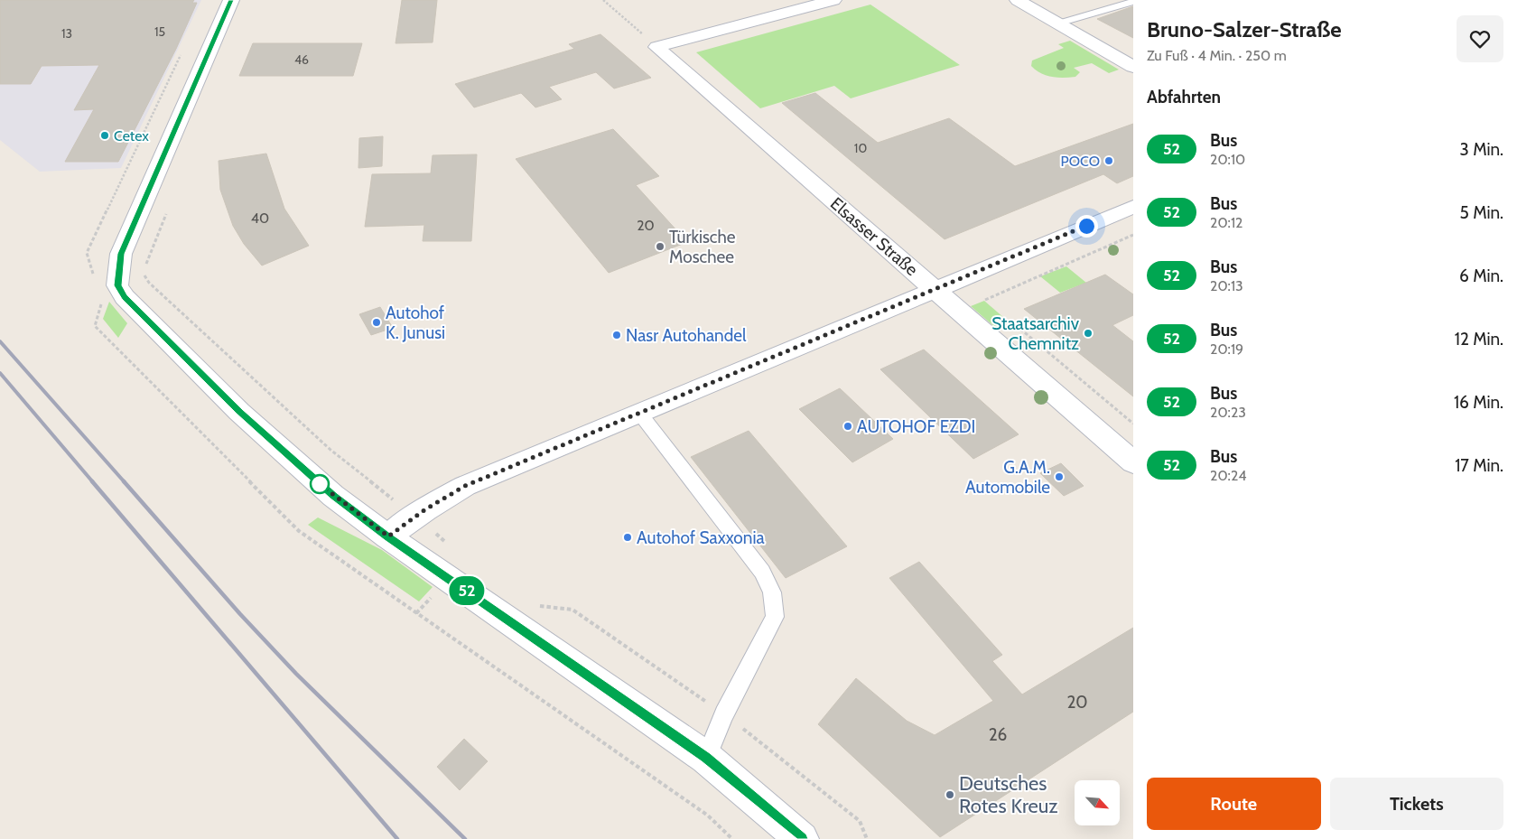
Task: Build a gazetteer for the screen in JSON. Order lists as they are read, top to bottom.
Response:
{
  "streets": {
    "street": ["Elsasser Straße"]
  },
  "places": [
    "Cetex",
    "POCO",
    "Türkische Moschee",
    "Autohof K. Junusi",
    "Staatsarchiv Chemnitz",
    "Nasr Autohandel",
    "AUTOHOF EZDI",
    "G.A.M. Automobile",
    "Autohof Saxxonia",
    "Deutsches Rotes Kreuz"
  ],
  "lines": ["bus line 52"],
  "house_numbers": [
    "15",
    "13",
    "46",
    "10",
    "40",
    "20",
    "20",
    "26"
  ],
  "north": "bottom right",
  "page": {
    "on_map": "52",
    "heading": [
      ["Bruno-Salzer-Straße", "Zu Fuß · 4 Min. · 250 m"],
      "Abfahrten"
    ],
    "list": [
      {
        "mark": "52",
        "name": "Bus",
        "note": "20:10",
        "value": "3 Min."
      },
      {
        "mark": "52",
        "name": "Bus",
        "note": "20:12",
        "value": "5 Min."
      },
      {
        "mark": "52",
        "name": "Bus",
        "note": "20:13",
        "value": "6 Min."
      },
      {
        "mark": "52",
        "name": "Bus",
        "note": "20:19",
        "value": "12 Min."
      },
      {
        "mark": "52",
        "name": "Bus",
        "note": "20:23",
        "value": "16 Min."
      },
      {
        "mark": "52",
        "name": "Bus",
        "note": "20:24",
        "value": "17 Min."
      }
    ],
    "buttons": ["Route", "Tickets"]
  }
}
